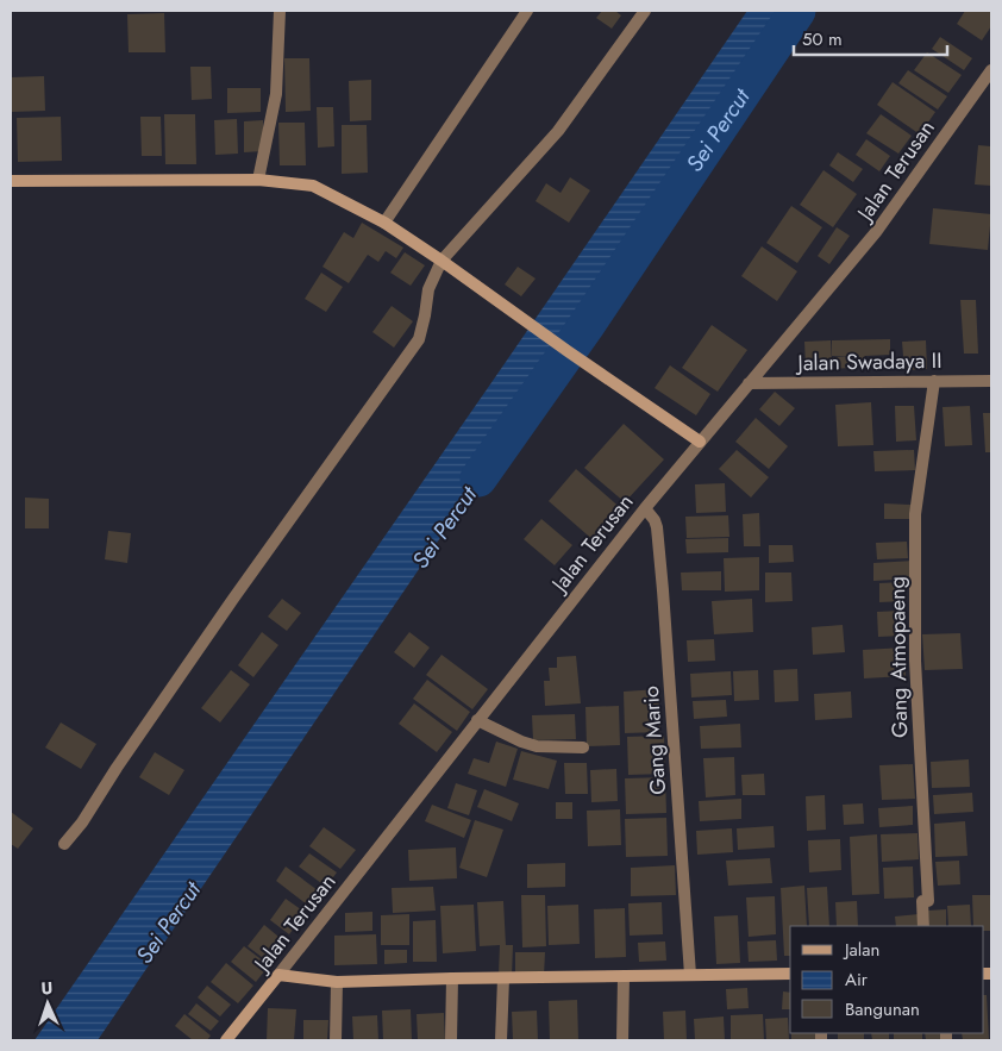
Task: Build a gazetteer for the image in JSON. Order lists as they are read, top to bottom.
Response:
{
  "streets": {
    "street": [
      "Jalan Terusan",
      "Jalan Swadaya II",
      "Gang Atmopaeng",
      "Gang Mario"
    ]
  },
  "crossings": [
    ["Jalan Terusan", "Jalan Swadaya II"],
    ["Jalan Terusan", "Gang Mario"],
    ["Jalan Swadaya II", "Gang Atmopaeng"]
  ],
  "water": ["Sei Percut"],
  "legend": ["Jalan", "Air", "Bangunan"],
  "scale_bar": "50 m",
  "north": "top"
}
